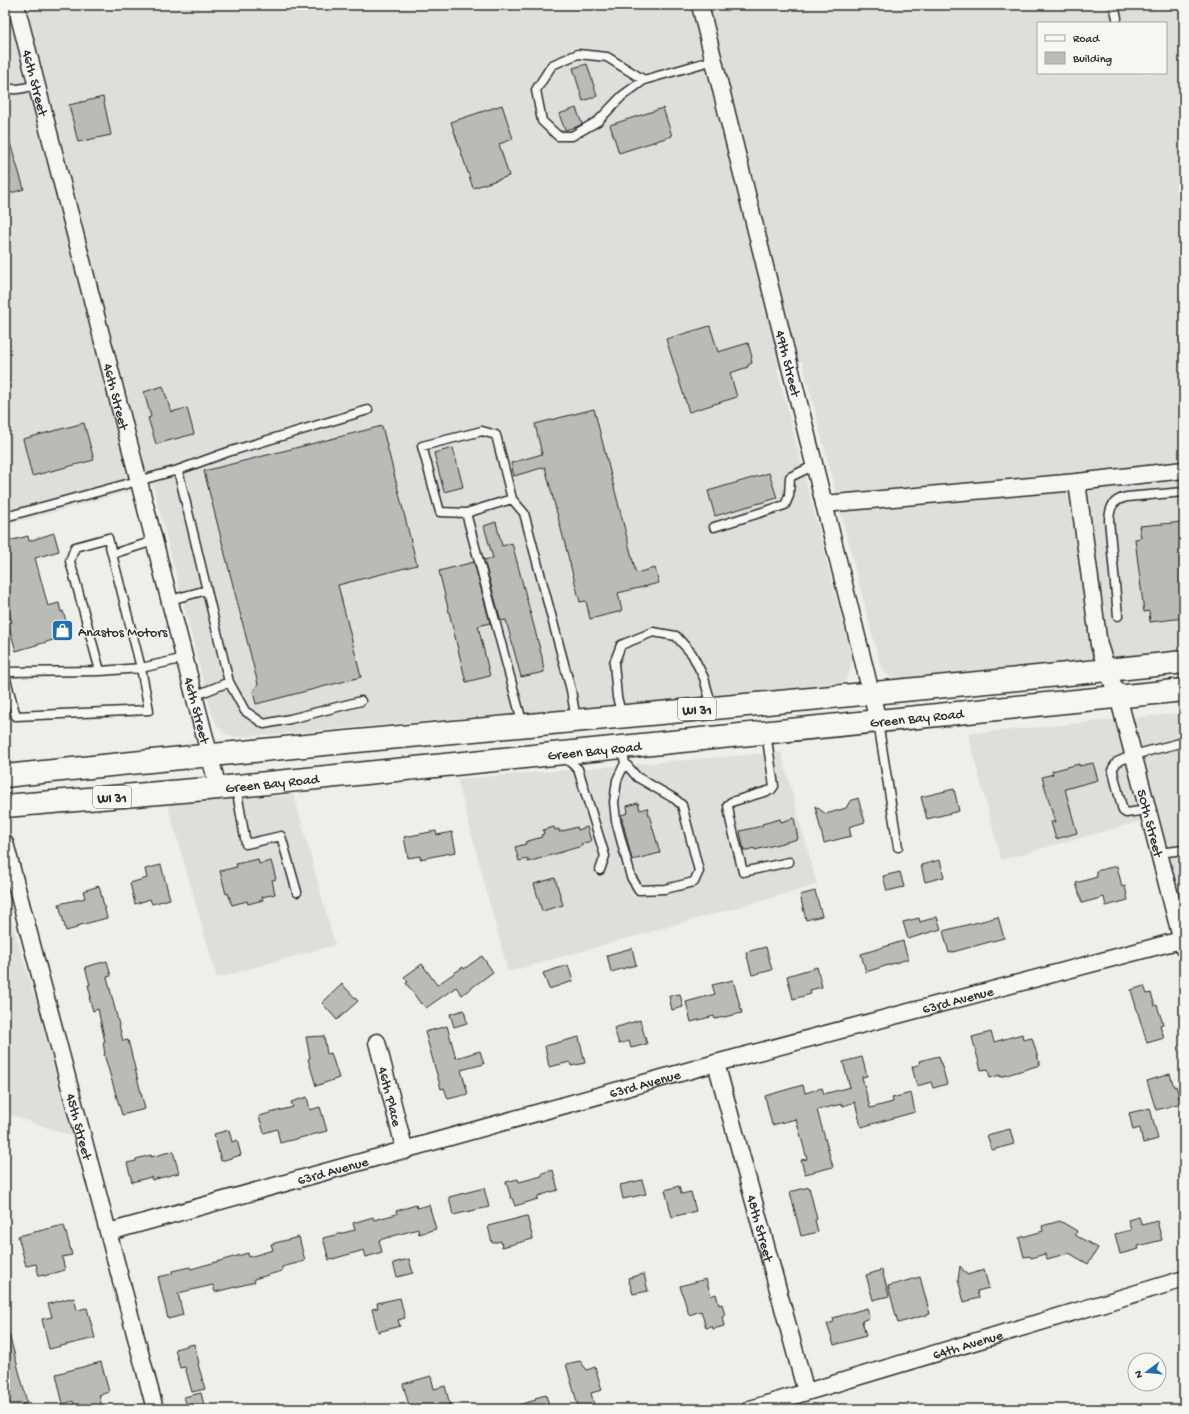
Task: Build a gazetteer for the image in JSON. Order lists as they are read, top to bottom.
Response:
{
  "streets": {
    "main road": ["WI 31", "Green Bay Road"],
    "street": [
      "46th Street",
      "49th Street",
      "50th Street",
      "63rd Avenue",
      "46th Place",
      "45th Street",
      "48th Street",
      "64th Avenue"
    ]
  },
  "crossings": [
    ["46th Street", "Green Bay Road"],
    ["49th Street", "Green Bay Road"],
    ["Green Bay Road", "50th Street"],
    ["50th Street", "63rd Avenue"],
    ["63rd Avenue", "46th Place"],
    ["63rd Avenue", "45th Street"],
    ["63rd Avenue", "48th Street"],
    ["48th Street", "64th Avenue"]
  ],
  "places": {
    "shop": ["Anastos Motors"]
  },
  "legend": ["Road", "Building"],
  "north": "left"
}
